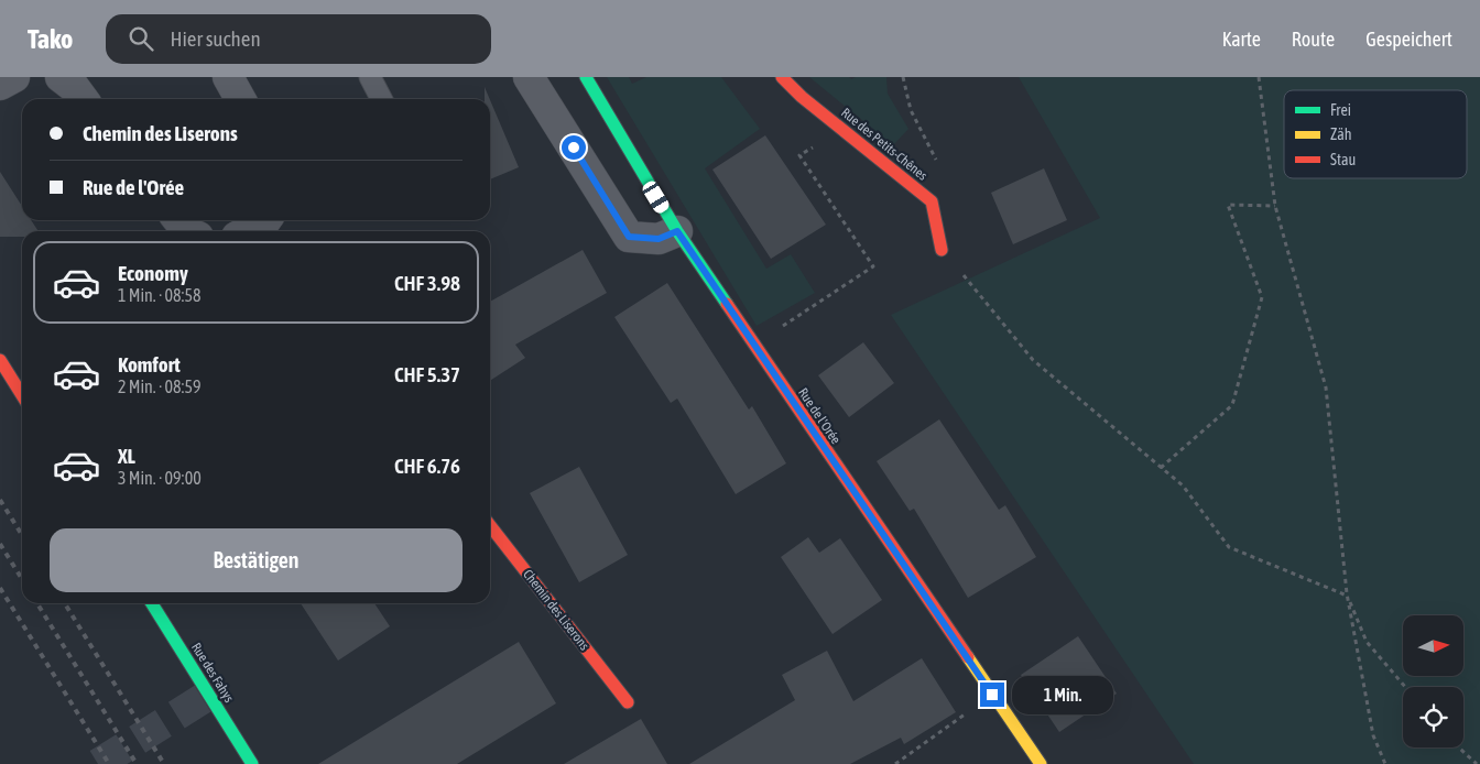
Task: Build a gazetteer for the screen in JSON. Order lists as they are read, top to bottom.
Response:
{
  "streets": {
    "street": [
      "Rue des Petits-Chênes",
      "Rue de l'Orée",
      "Chemin des Liserons",
      "Rue des Fahys"
    ]
  },
  "legend": ["Frei", "Zäh", "Stau"],
  "north": "right",
  "page": {
    "header": "Tako",
    "search": "Hier suchen",
    "nav": ["Karte", "Route", "Gespeichert"],
    "banner": ["Chemin des Liserons", "Rue de l'Orée"],
    "list": [
      {
        "name": "Economy",
        "note": "1 Min. · 08:58",
        "value": "CHF 3.98"
      },
      {
        "name": "Komfort",
        "note": "2 Min. · 08:59",
        "value": "CHF 5.37"
      },
      {
        "name": "XL",
        "note": "3 Min. · 09:00",
        "value": "CHF 6.76"
      }
    ],
    "buttons": "Bestätigen",
    "bubble": "1 Min."
  }
}
